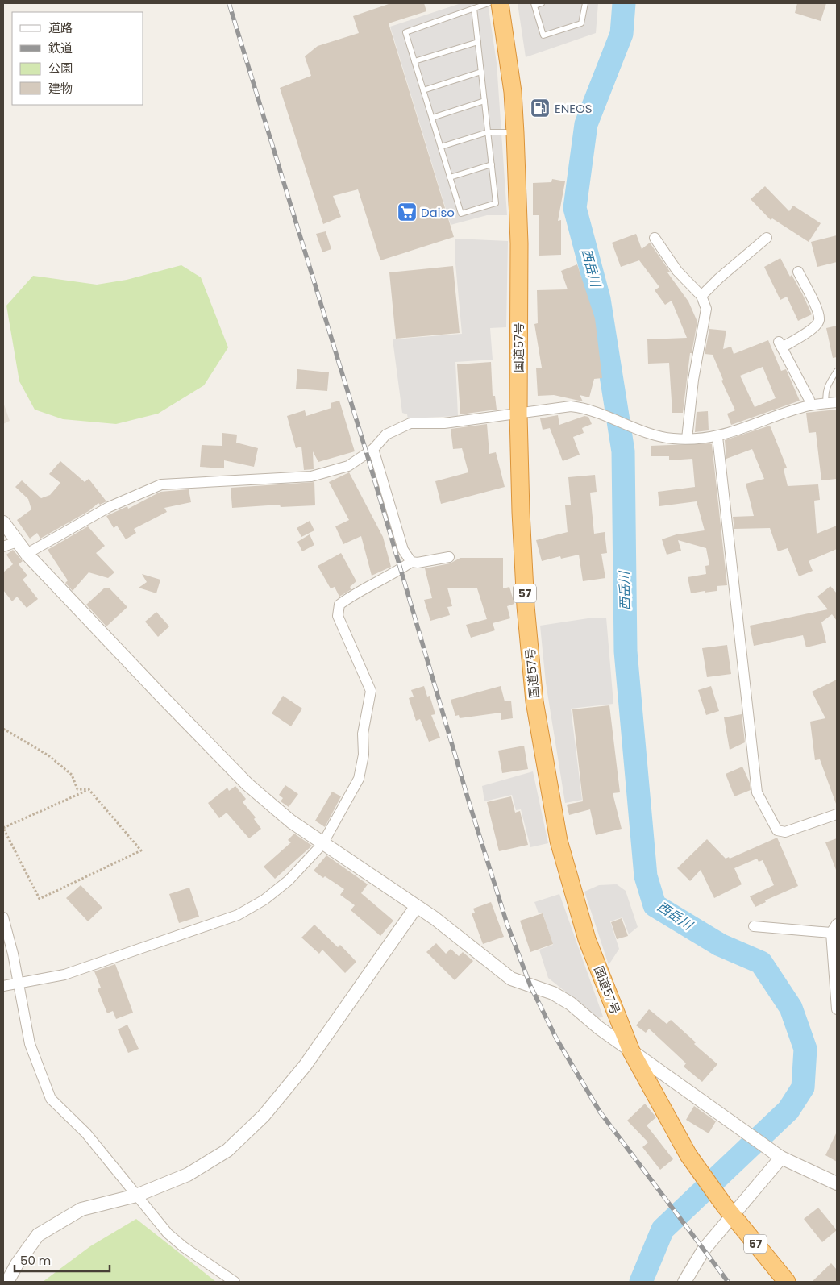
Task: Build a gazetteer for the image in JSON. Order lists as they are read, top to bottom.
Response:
{
  "streets": {
    "highway": ["国道57号", "57"]
  },
  "water": ["西岳川"],
  "places": {
    "fuel station": ["ENEOS"],
    "supermarket": ["Daiso"]
  },
  "legend": [
    "道路",
    "鉄道",
    "公園",
    "建物"
  ],
  "scale_bar": "50 m"
}
